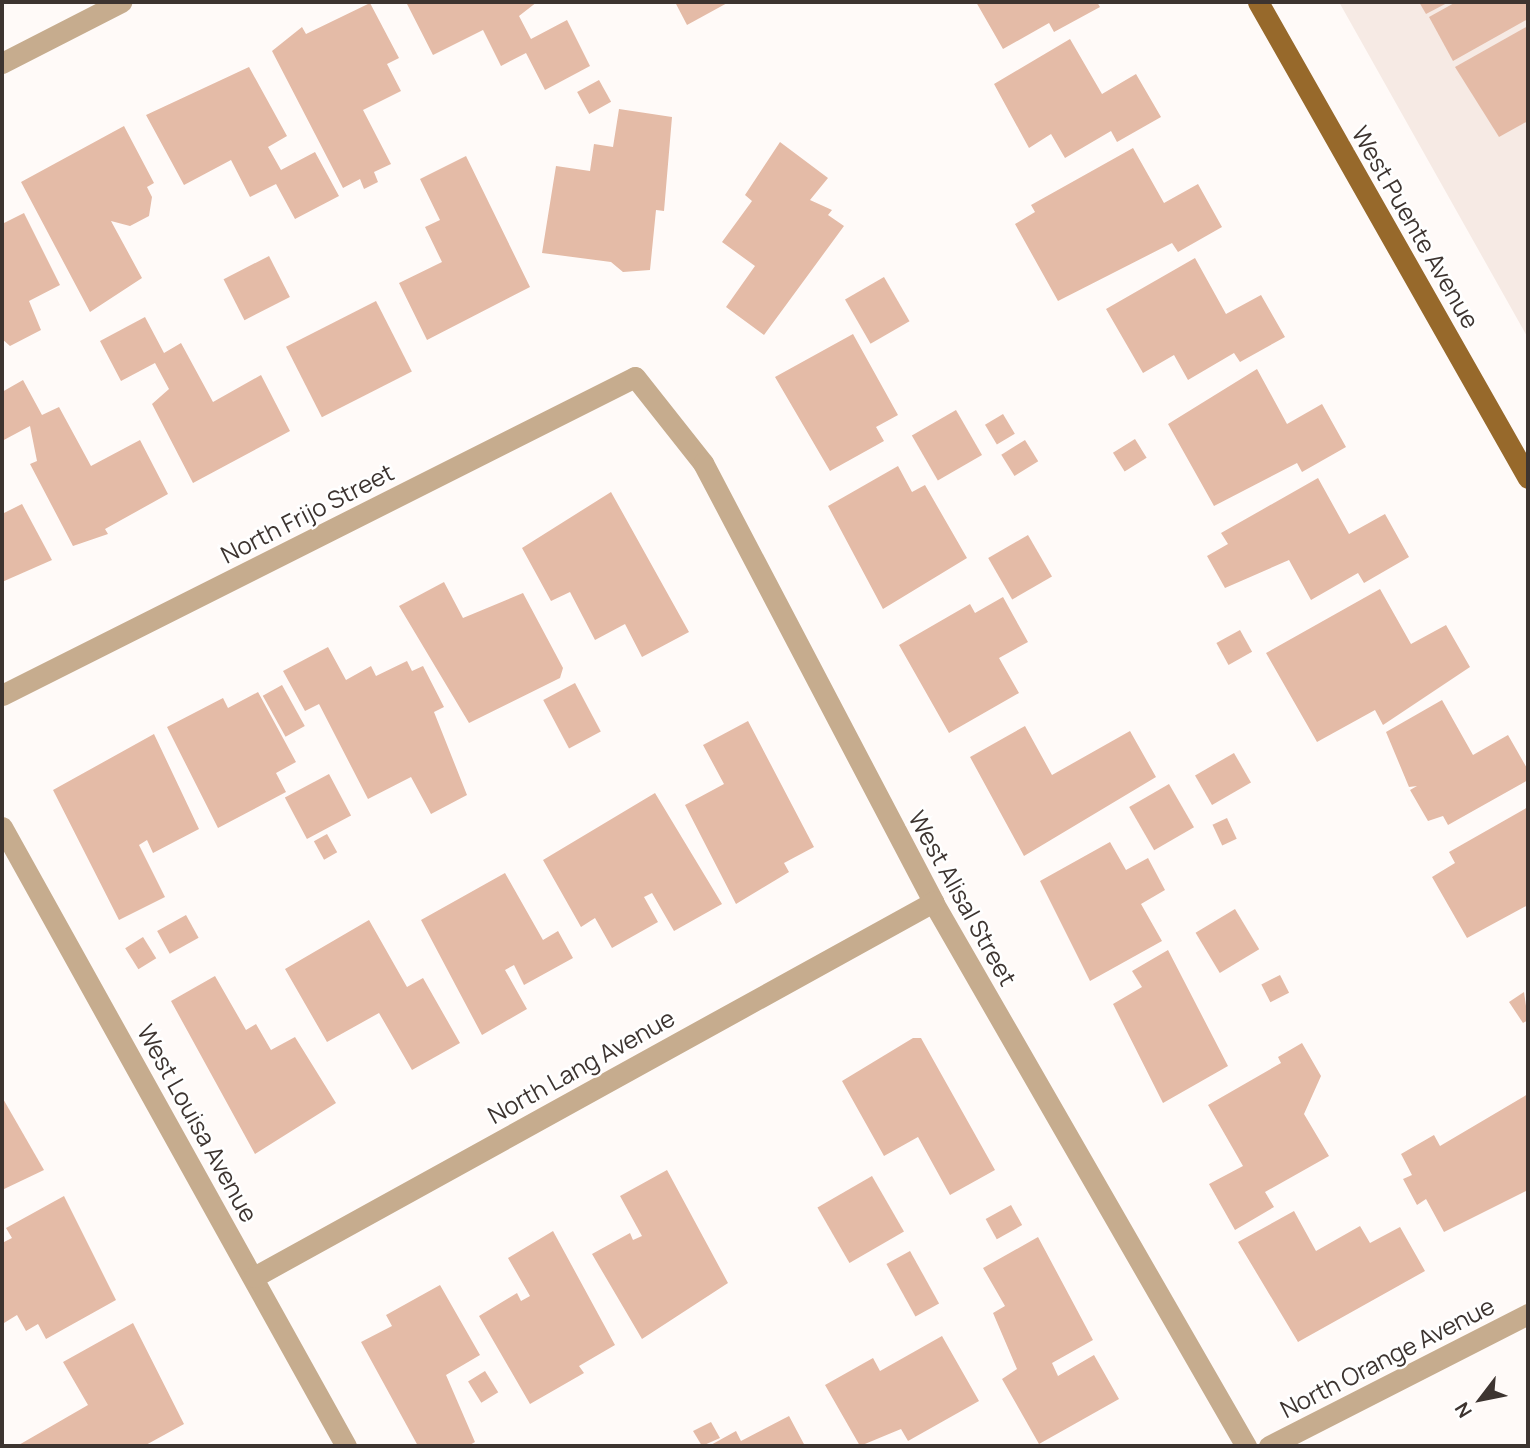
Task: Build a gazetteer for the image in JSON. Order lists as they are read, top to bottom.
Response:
{
  "streets": {
    "main road": ["West Puente Avenue"],
    "street": [
      "North Frijo Street",
      "West Alisal Street",
      "North Lang Avenue",
      "West Louisa Avenue",
      "North Orange Avenue"
    ]
  },
  "crossings": [
    ["North Frijo Street", "West Alisal Street"],
    ["West Alisal Street", "North Lang Avenue"],
    ["North Lang Avenue", "West Louisa Avenue"]
  ],
  "north": "bottom left"
}
